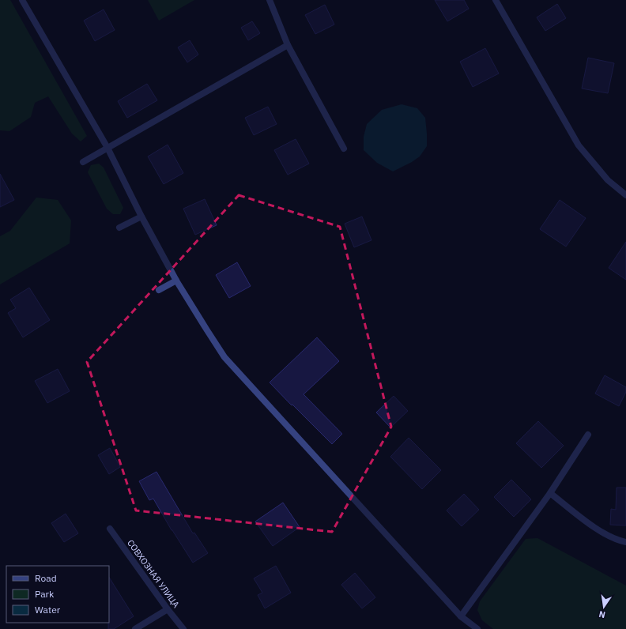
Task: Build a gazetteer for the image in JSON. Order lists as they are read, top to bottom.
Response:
{
  "streets": {
    "street": ["СОВХОЗНАЯ УЛИЦА"]
  },
  "legend": ["Road", "Park", "Water"],
  "north": "bottom"
}
